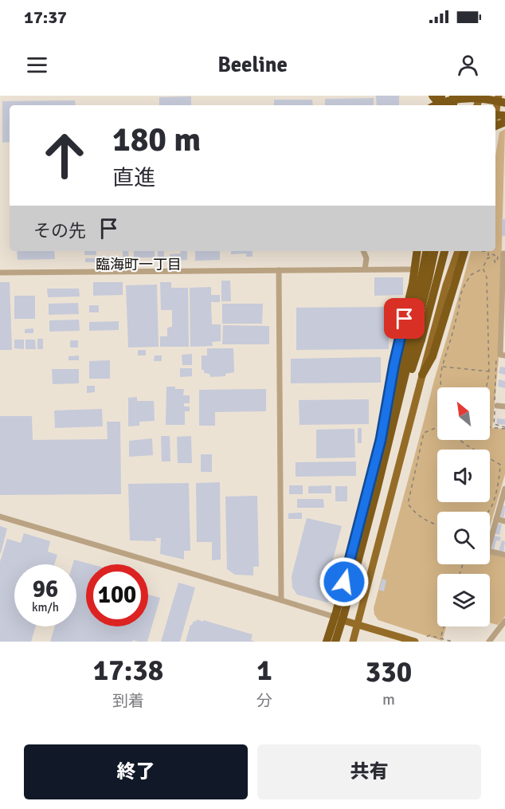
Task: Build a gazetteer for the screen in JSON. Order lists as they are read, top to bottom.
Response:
{
  "districts": ["臨海町一丁目"],
  "north": "top left",
  "page": {
    "status": "17:37",
    "header": "Beeline",
    "turn": ["180 m", "直進"],
    "then": "その先",
    "speed": "96 km/h",
    "limit": "100",
    "eta": [
      "17:38",
      "到着",
      "1",
      "分",
      "330",
      "m"
    ],
    "buttons": ["終了", "共有"]
  }
}
